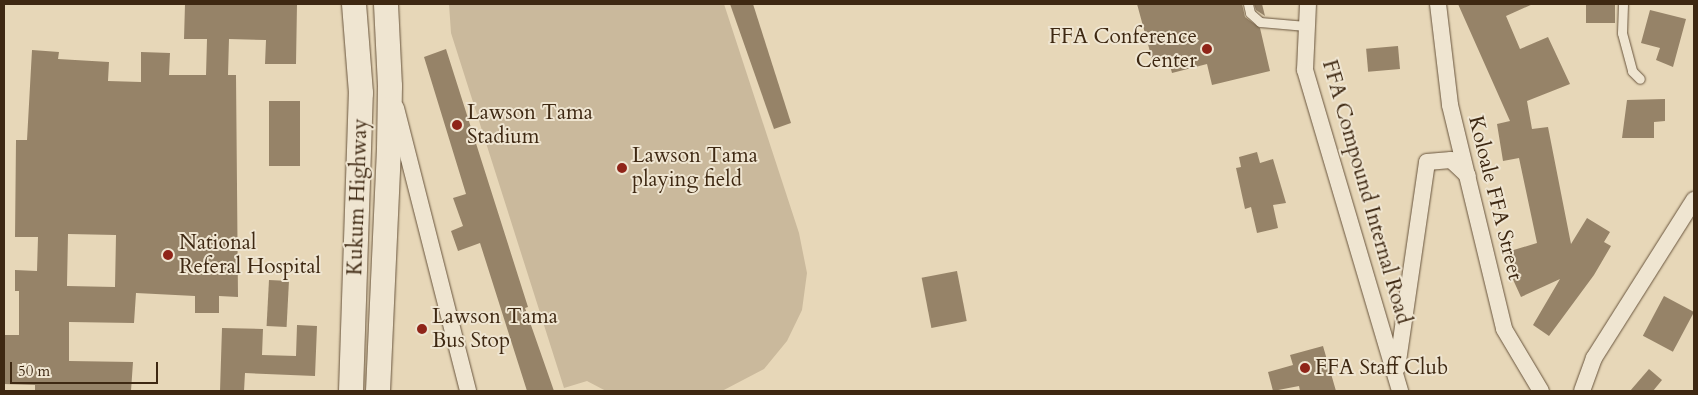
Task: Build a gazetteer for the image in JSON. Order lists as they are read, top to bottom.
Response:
{
  "streets": {
    "main road": ["Kukum Highway"],
    "street": ["FFA Compound Internal Road", "Koloale FFA Street"]
  },
  "places": [
    "FFA Conference Center",
    "Lawson Tama Stadium",
    "Lawson Tama playing field",
    "National Referal Hospital",
    "Lawson Tama Bus Stop",
    "FFA Staff Club"
  ],
  "scale_bar": "50 m"
}
